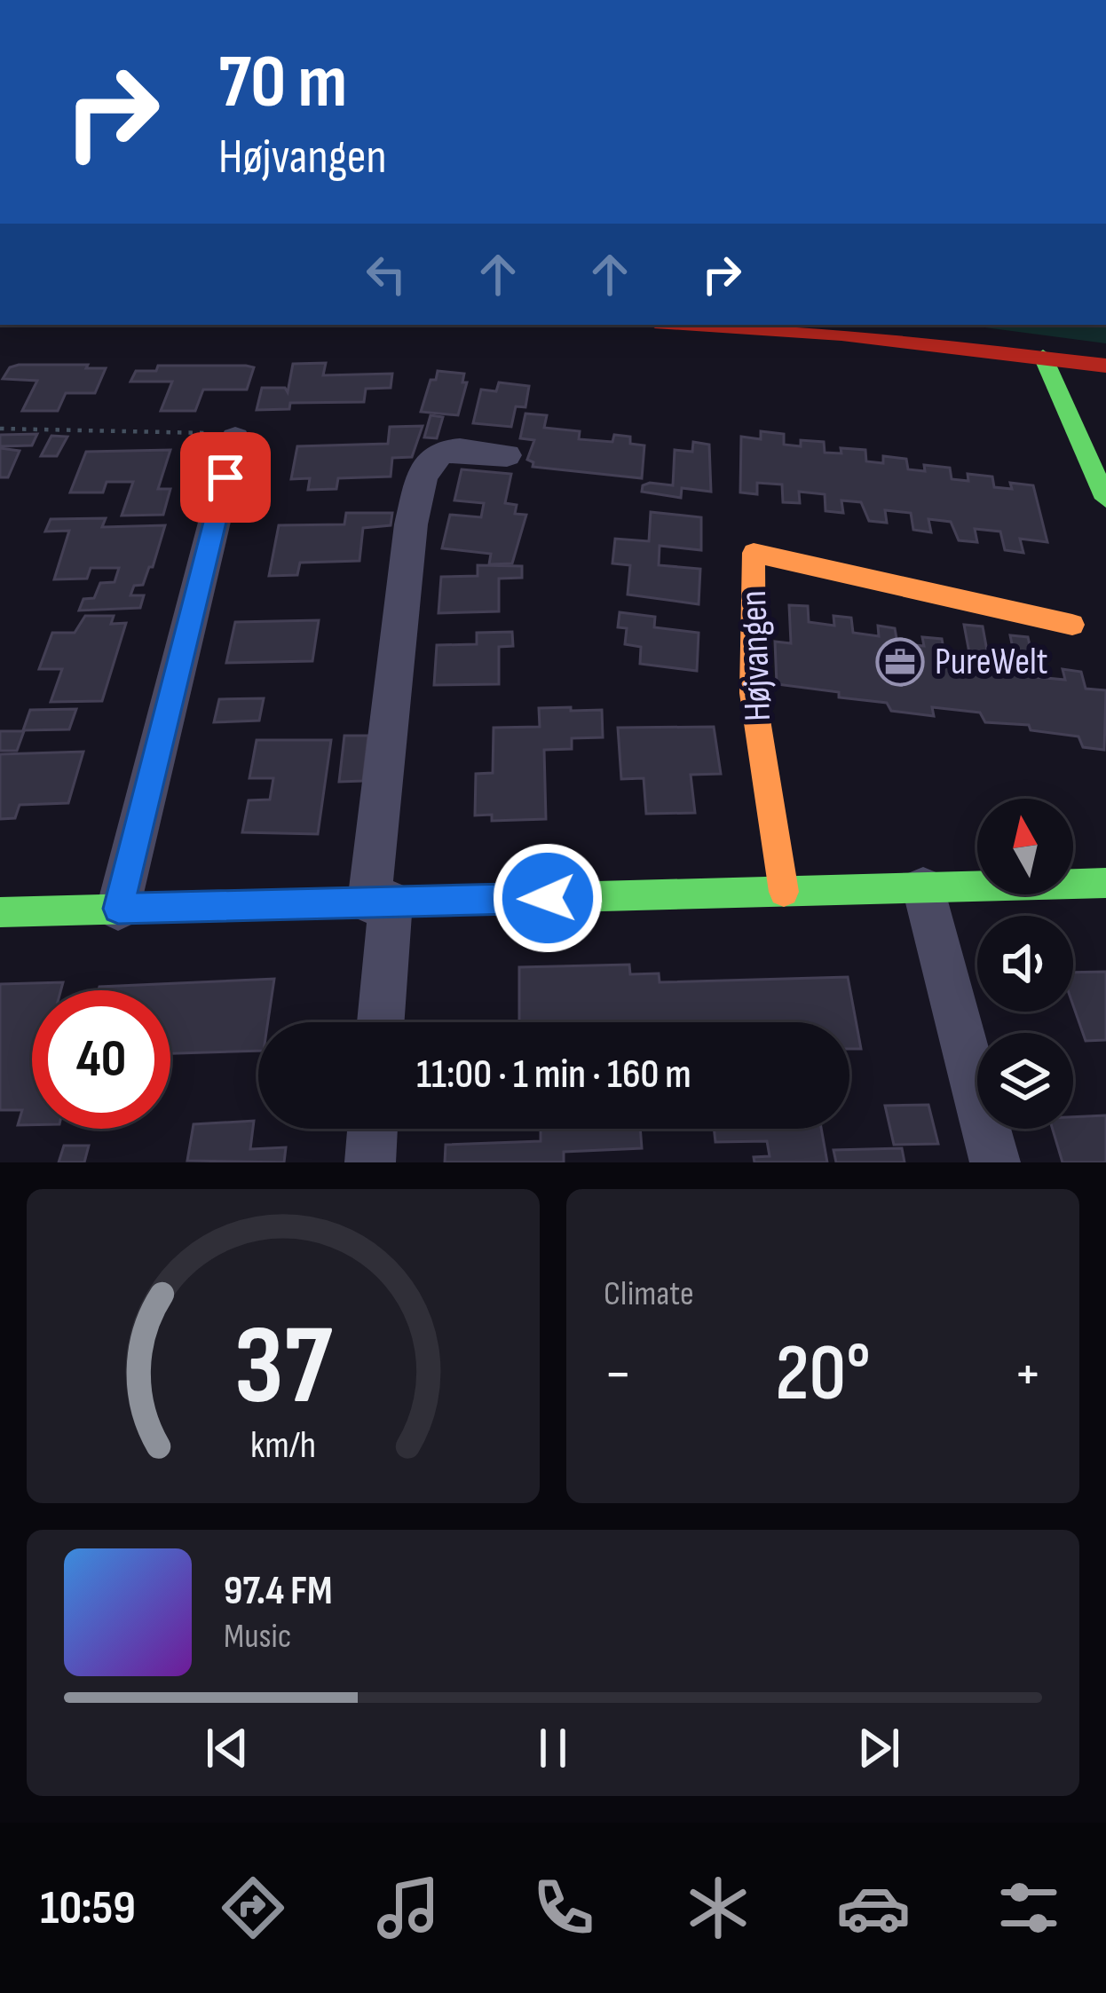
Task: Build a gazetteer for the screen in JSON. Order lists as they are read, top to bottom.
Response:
{
  "streets": {
    "street": ["Højvangen"]
  },
  "places": {
    "office": ["PureWelt"]
  },
  "north": "top",
  "page": {
    "turn": ["70 m", "Højvangen"],
    "limit": "40",
    "trip": "11:00 · 1 min · 160 m",
    "tile": "Climate",
    "heat": ["−", "20°", "+"],
    "song": ["97.4 FM", "Music"],
    "tabs": "10:59",
    "gauge": ["37", "km/h"]
  }
}
